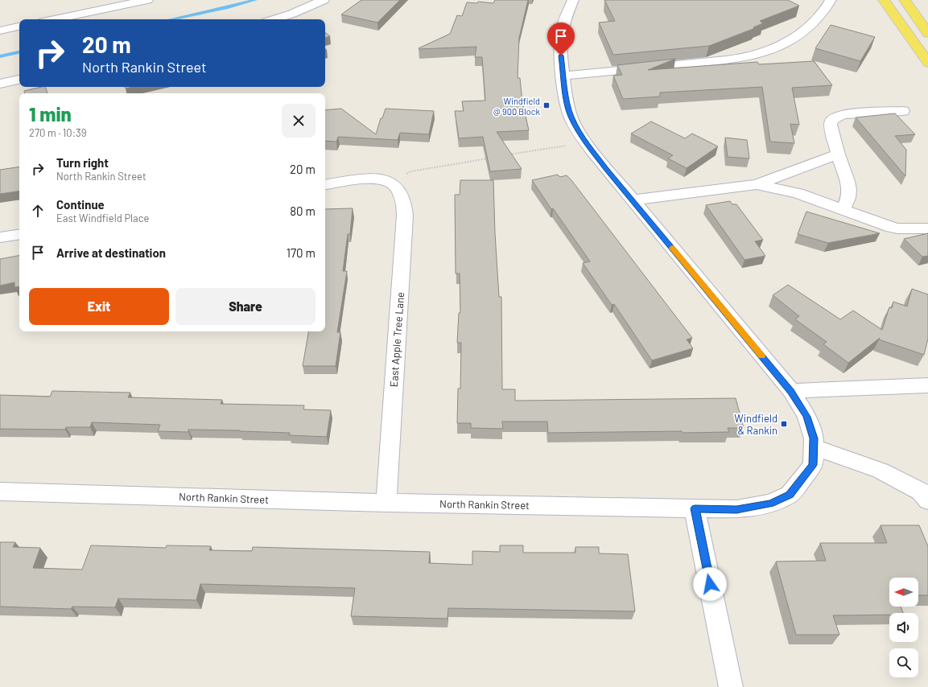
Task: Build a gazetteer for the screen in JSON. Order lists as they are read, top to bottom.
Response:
{
  "streets": {
    "street": ["East Apple Tree Lane", "North Rankin Street"]
  },
  "crossings": [
    ["East Apple Tree Lane", "North Rankin Street"]
  ],
  "places": {
    "transit": ["Windfield @ 900 Block", "Windfield & Rankin"]
  },
  "north": "left",
  "page": {
    "turn": ["20 m", "North Rankin Street"],
    "heading": ["1 min", "270 m · 10:39"],
    "list": [
      {
        "name": "Turn right",
        "note": "North Rankin Street",
        "value": "20 m"
      },
      {
        "name": "Continue",
        "note": "East Windfield Place",
        "value": "80 m"
      },
      {
        "name": "Arrive at destination",
        "value": "170 m"
      }
    ],
    "buttons": ["Exit", "Share"]
  }
}
